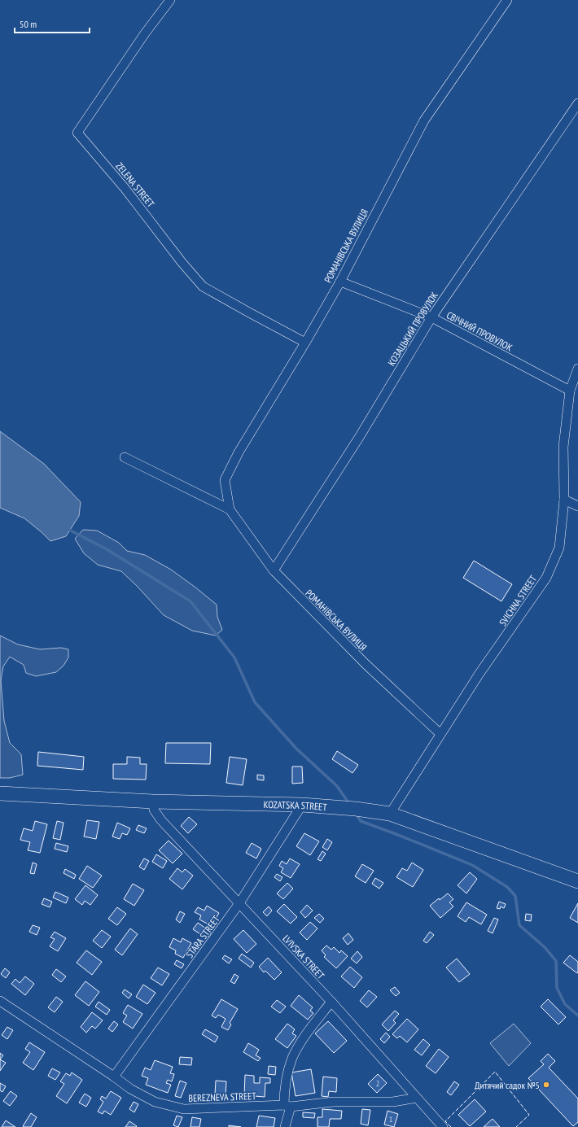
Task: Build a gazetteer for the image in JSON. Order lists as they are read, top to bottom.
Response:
{
  "streets": {
    "main road": ["KOZATSKA STREET"],
    "street": [
      "ZELENA STREET",
      "РОМАНІВСЬКА ВУЛИЦЯ",
      "КОЗАЦЬКИЙ ПРОВУЛОК",
      "СВІЧНИЙ ПРОВУЛОК",
      "SVICHNA STREET",
      "STARA STREET",
      "LVIVSKA STREET",
      "BEREZNEVA STREET"
    ]
  },
  "crossings": [
    ["ZELENA STREET", "РОМАНІВСЬКА ВУЛИЦЯ"],
    ["РОМАНІВСЬКА ВУЛИЦЯ", "КОЗАЦЬКИЙ ПРОВУЛОК"],
    ["РОМАНІВСЬКА ВУЛИЦЯ", "СВІЧНИЙ ПРОВУЛОК"],
    ["РОМАНІВСЬКА ВУЛИЦЯ", "SVICHNA STREET"],
    ["КОЗАЦЬКИЙ ПРОВУЛОК", "СВІЧНИЙ ПРОВУЛОК"],
    ["СВІЧНИЙ ПРОВУЛОК", "SVICHNA STREET"],
    ["SVICHNA STREET", "KOZATSKA STREET"],
    ["KOZATSKA STREET", "STARA STREET"],
    ["KOZATSKA STREET", "LVIVSKA STREET"],
    ["STARA STREET", "LVIVSKA STREET"],
    ["STARA STREET", "BEREZNEVA STREET"],
    ["LVIVSKA STREET", "BEREZNEVA STREET"]
  ],
  "places": ["Дитячий садок №5"],
  "house_numbers": ["2", "1"],
  "scale_bar": "50 m"
}
